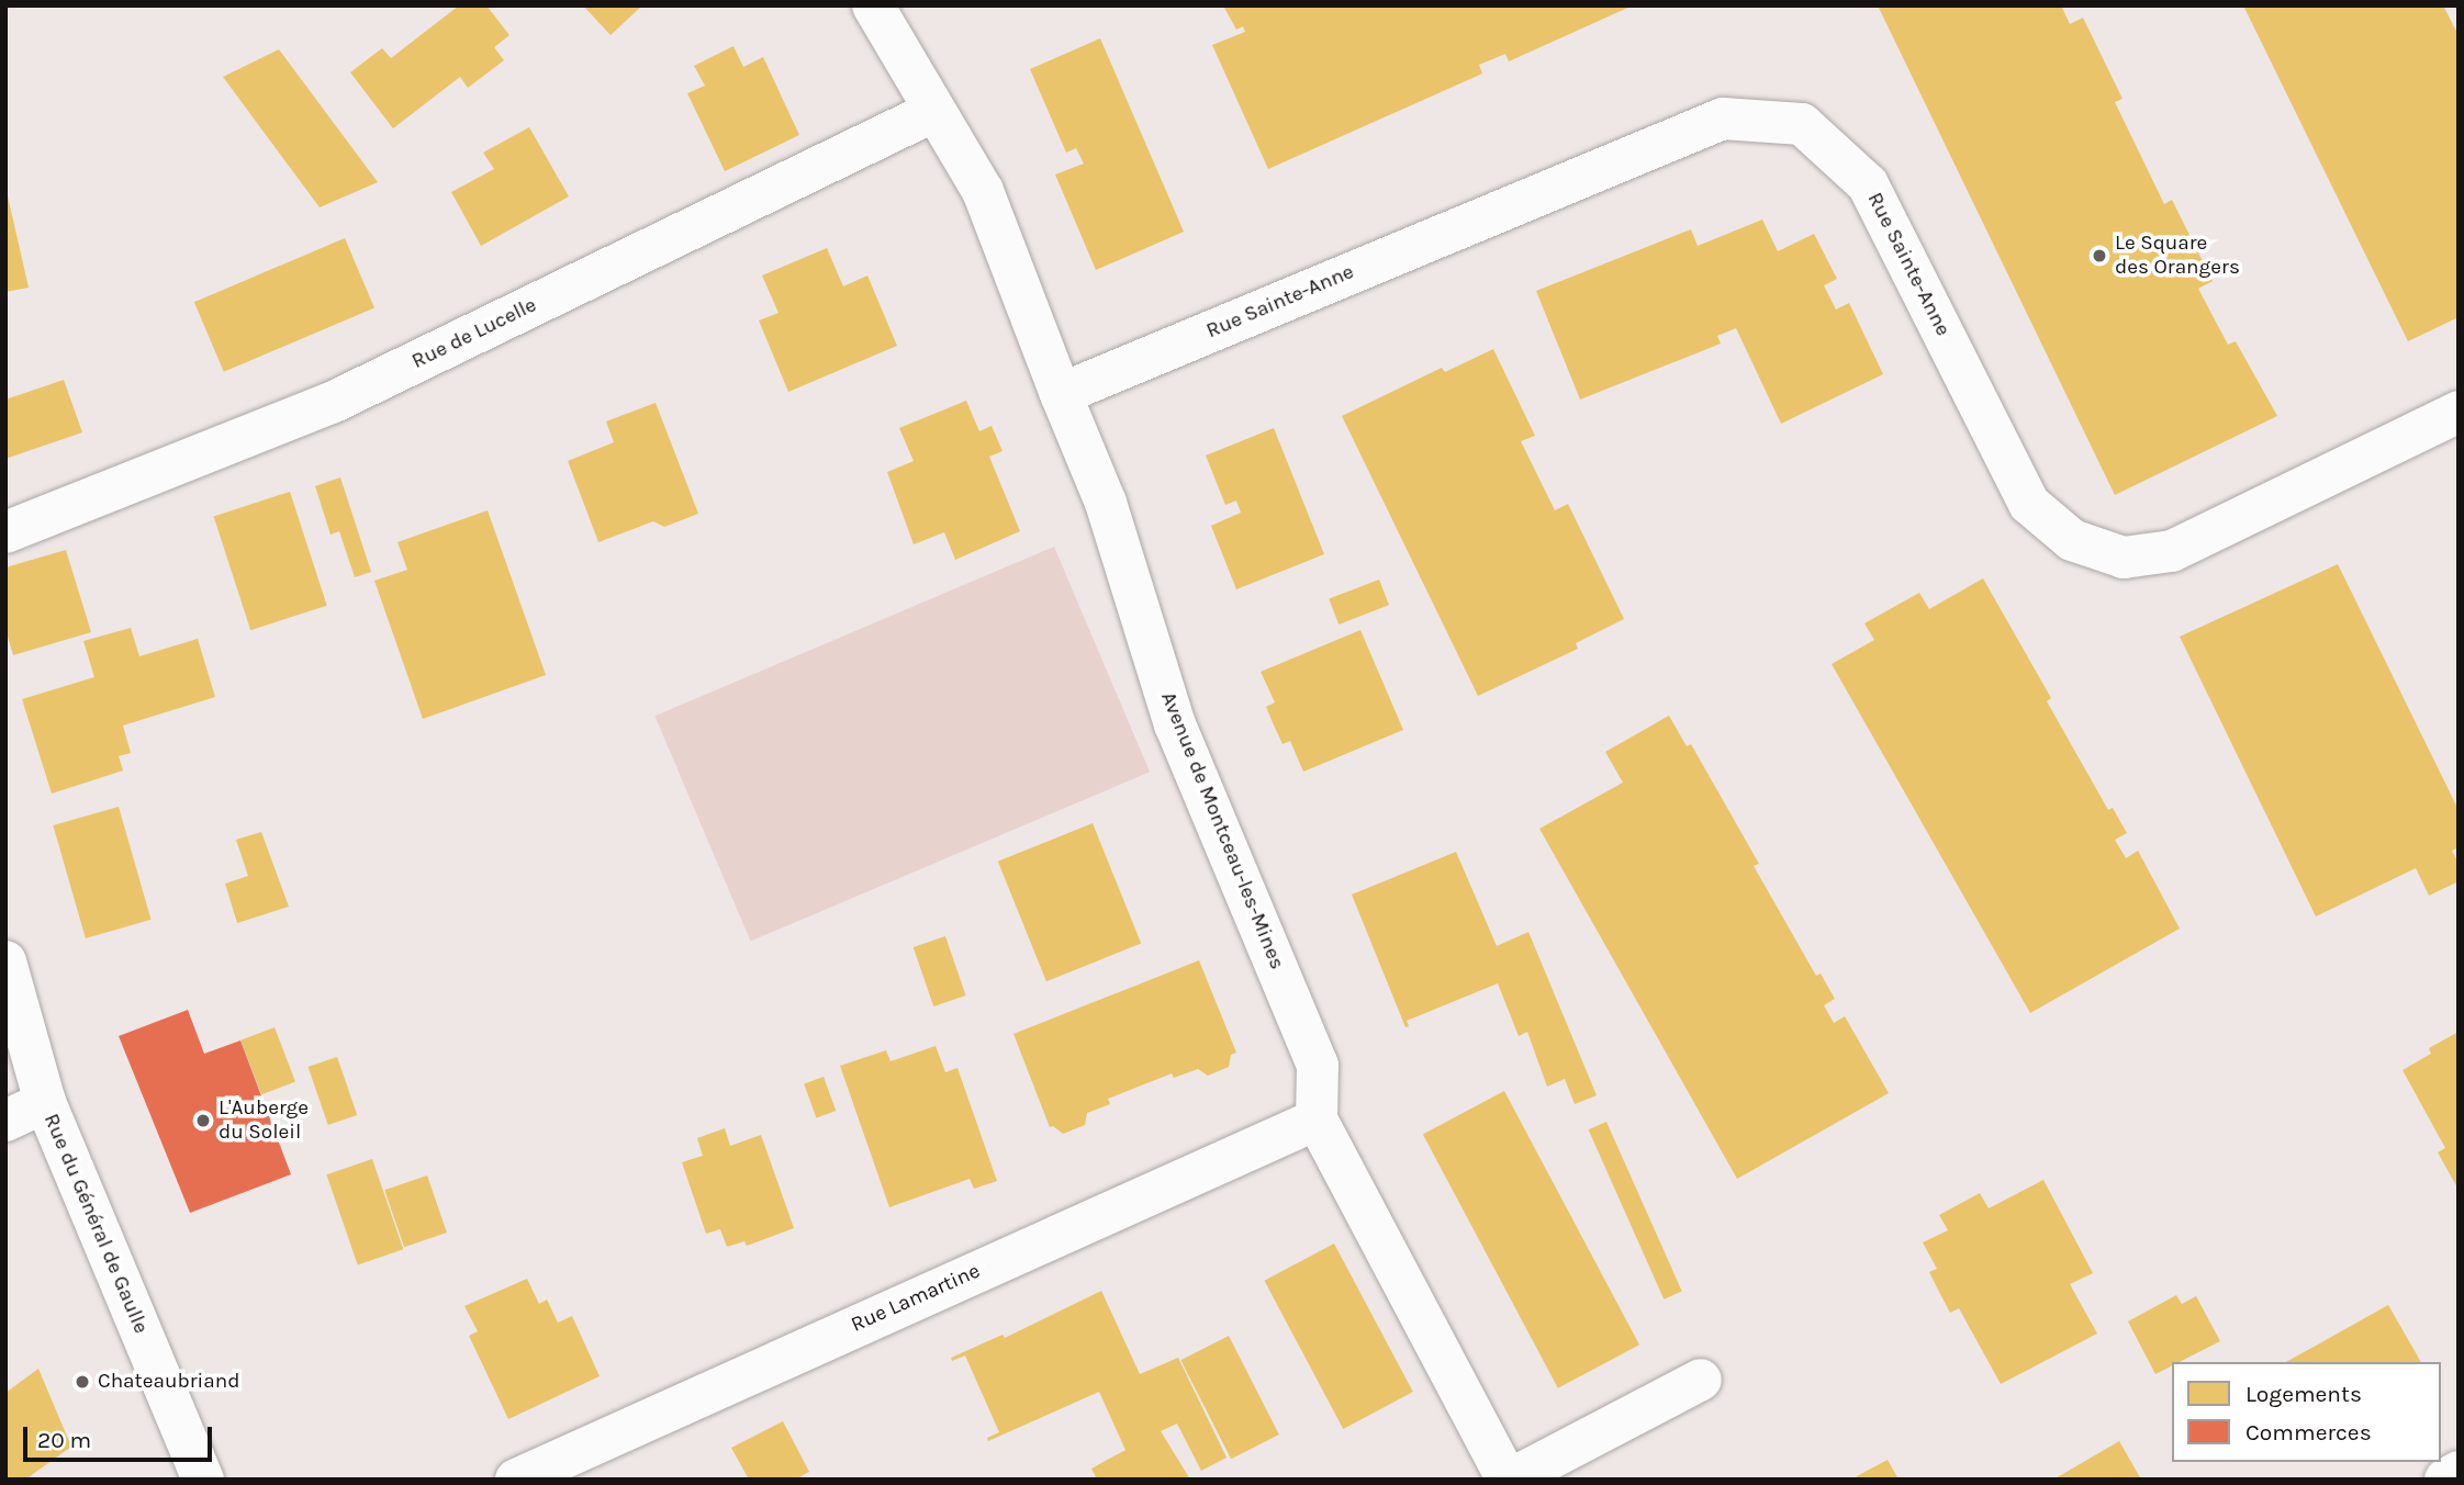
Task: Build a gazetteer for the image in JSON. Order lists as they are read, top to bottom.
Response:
{
  "streets": {
    "street": [
      "Rue Sainte-Anne",
      "Rue de Lucelle",
      "Avenue de Montceau-les-Mines",
      "Rue du Général de Gaulle",
      "Rue Lamartine"
    ]
  },
  "crossings": [
    ["Rue Sainte-Anne", "Avenue de Montceau-les-Mines"],
    ["Rue de Lucelle", "Avenue de Montceau-les-Mines"],
    ["Avenue de Montceau-les-Mines", "Rue Lamartine"]
  ],
  "places": ["Le Square des Orangers", "L'Auberge du Soleil", "Chateaubriand"],
  "legend": ["Logements", "Commerces"],
  "scale_bar": "20 m"
}
